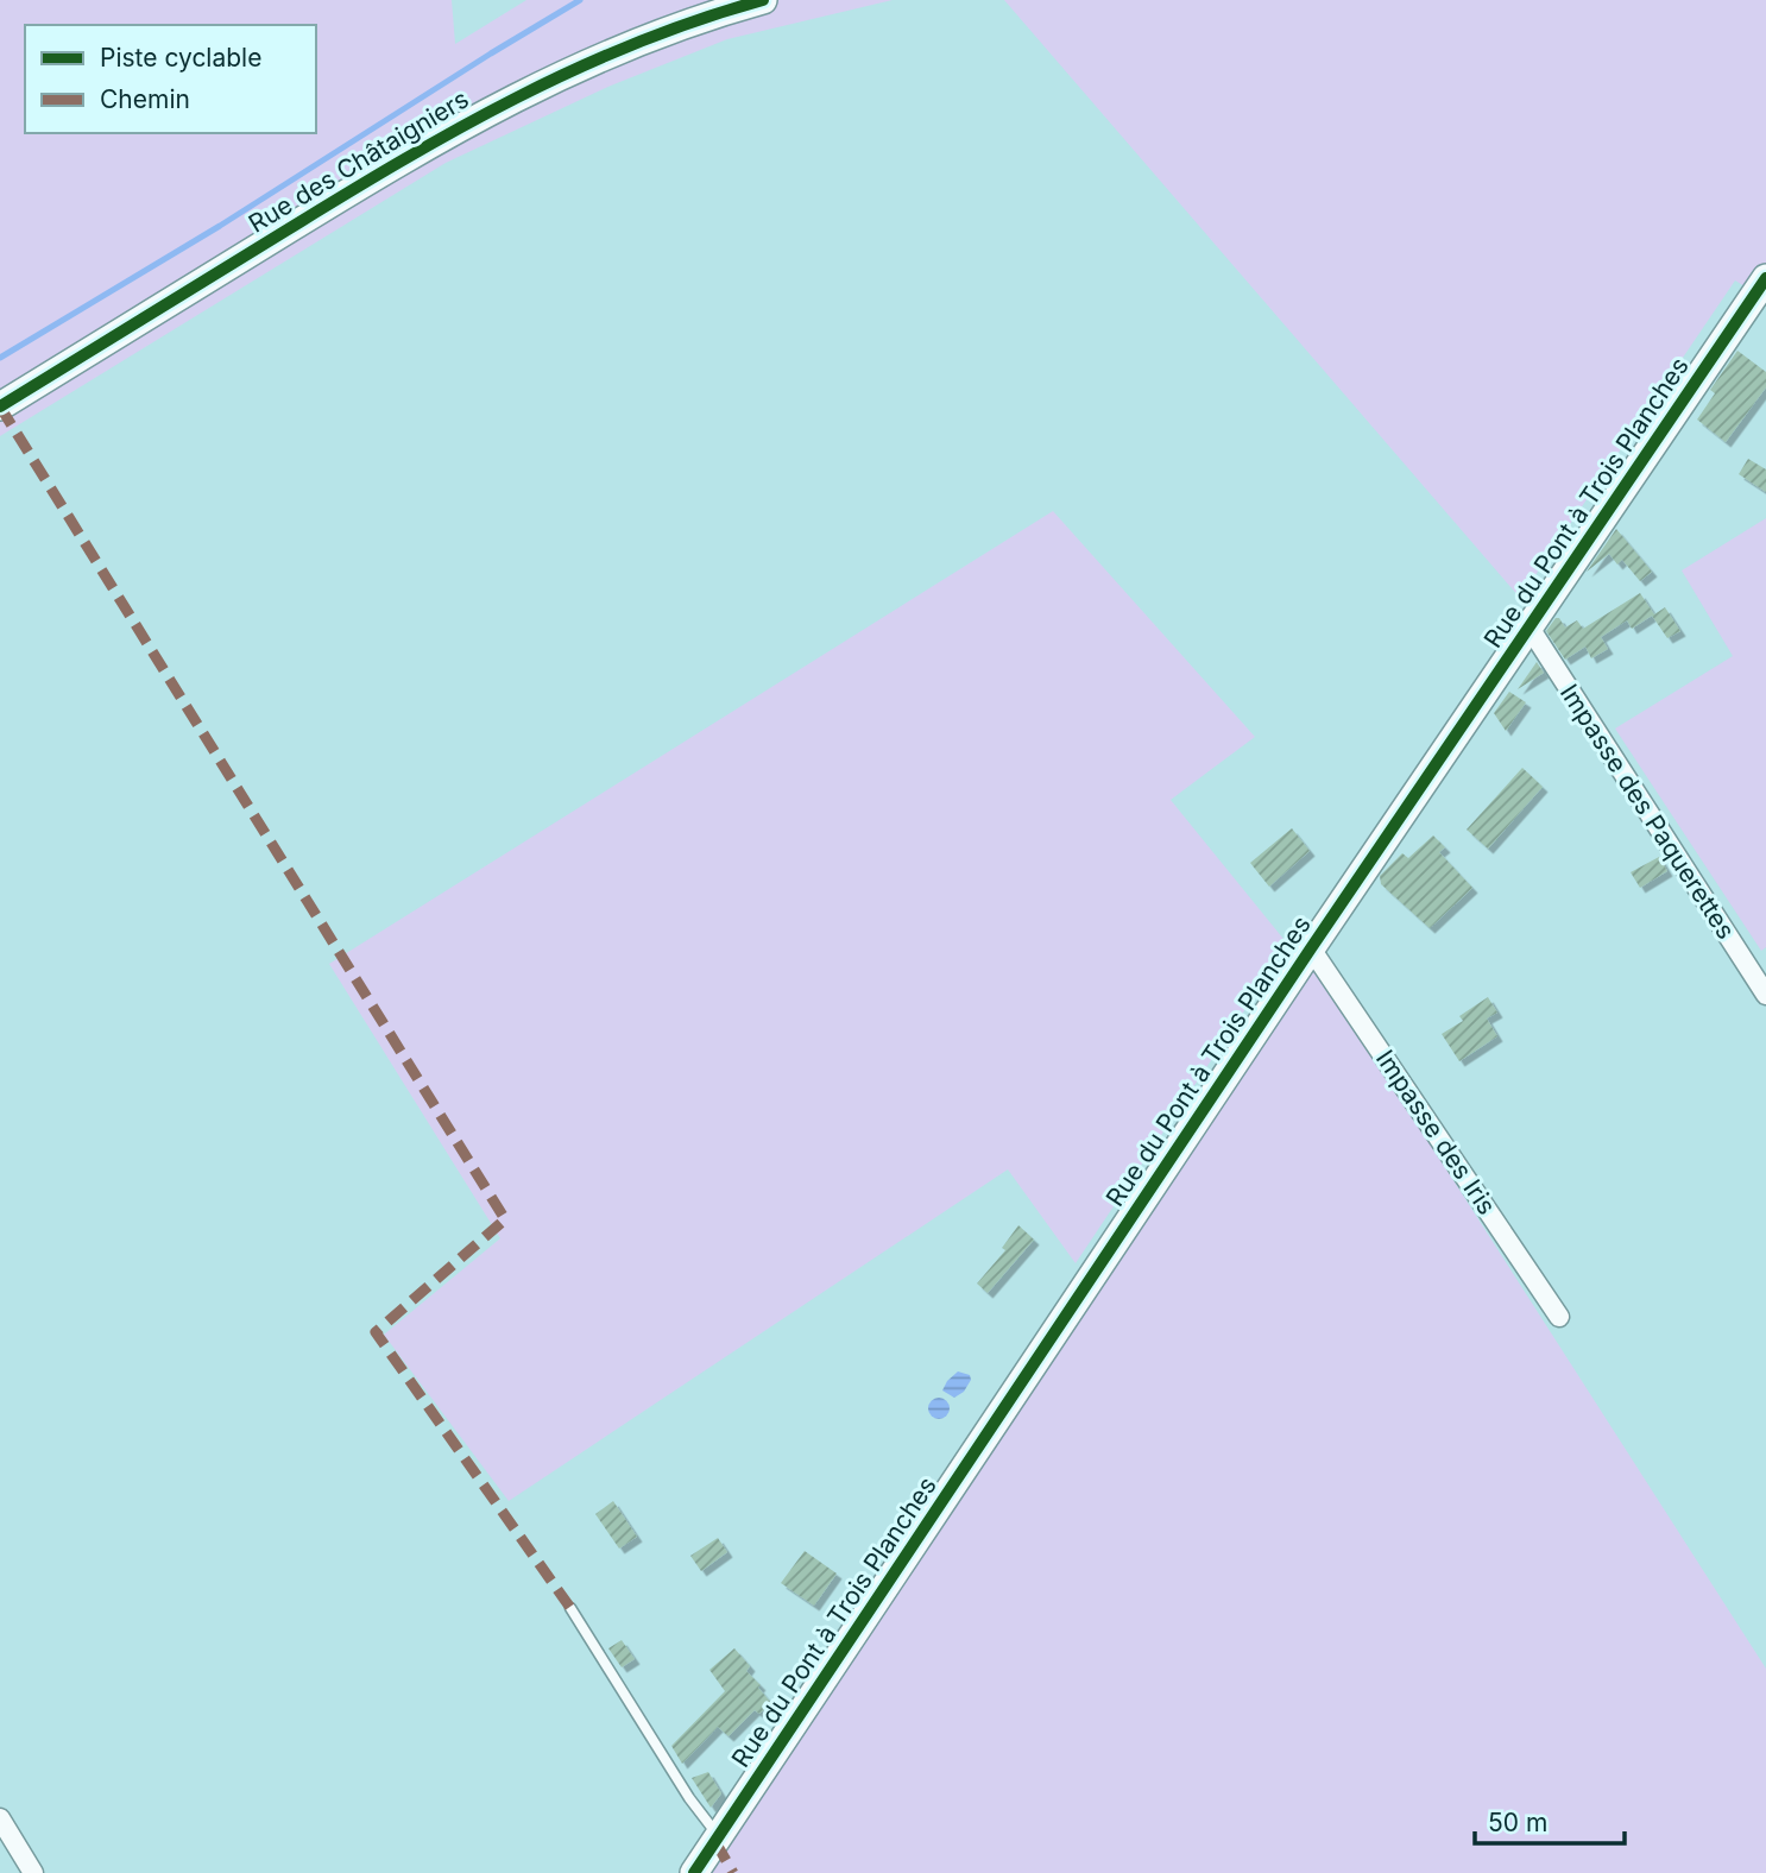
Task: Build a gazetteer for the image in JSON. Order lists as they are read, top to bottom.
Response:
{
  "streets": {
    "street": [
      "Rue des Châtaigniers",
      "Rue du Pont à Trois Planches",
      "Impasse des Paquerettes",
      "Impasse des Iris"
    ]
  },
  "crossings": [
    ["Rue du Pont à Trois Planches", "Impasse des Paquerettes"],
    ["Rue du Pont à Trois Planches", "Impasse des Iris"]
  ],
  "legend": ["Piste cyclable", "Chemin"],
  "scale_bar": "50 m"
}
